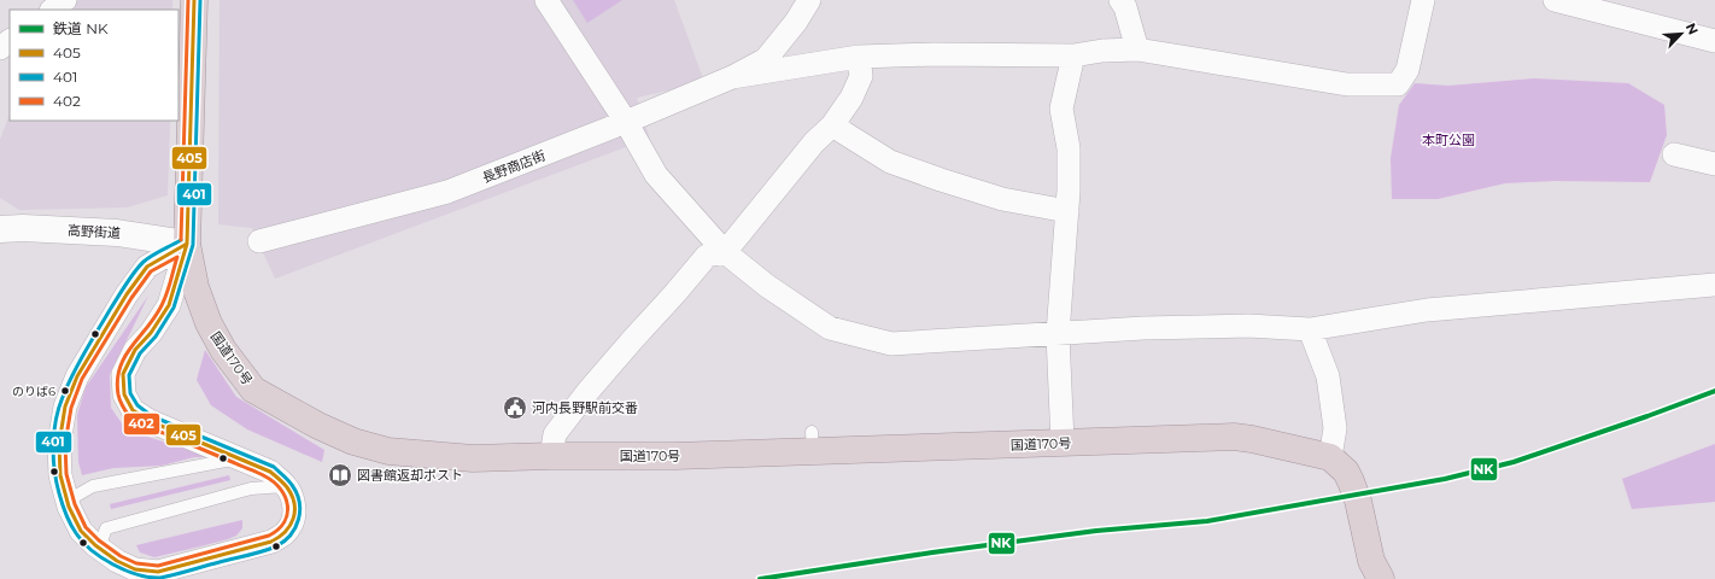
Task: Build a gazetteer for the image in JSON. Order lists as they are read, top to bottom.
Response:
{
  "streets": {
    "highway": ["国道170号"],
    "street": ["長野商店街", "高野街道"]
  },
  "crossings": [
    ["高野街道", "国道170号"]
  ],
  "parks": ["本町公園"],
  "places": {
    "other": ["のりば6"],
    "public building": ["河内長野駅前交番"],
    "library": ["図書館返却ポスト"]
  },
  "lines": [
    "transit line 405",
    "transit line 401",
    "transit line 402",
    "rail line NK"
  ],
  "legend": [
    "鉄道 NK",
    "405",
    "401",
    "402"
  ],
  "north": "top right"
}
